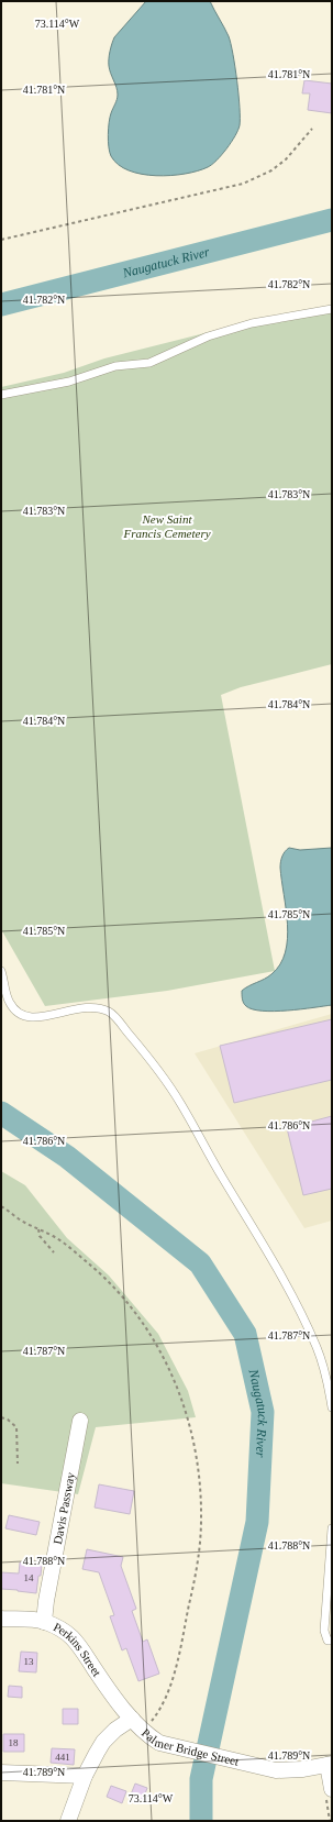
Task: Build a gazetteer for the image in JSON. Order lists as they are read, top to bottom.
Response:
{
  "streets": {
    "street": ["Davis Passway", "Perkins Street", "Palmer Bridge Street"]
  },
  "crossings": [
    ["Davis Passway", "Perkins Street"],
    ["Perkins Street", "Palmer Bridge Street"]
  ],
  "water": ["Naugatuck River"],
  "parks": ["New Saint Francis Cemetery"],
  "house_numbers": [
    "14",
    "13",
    "18",
    "441"
  ],
  "coordinates": [
    "73.114°W",
    "41.781°N",
    "41.782°N",
    "41.783°N",
    "41.784°N",
    "41.785°N",
    "41.786°N",
    "41.787°N",
    "41.788°N",
    "41.789°N"
  ]
}
